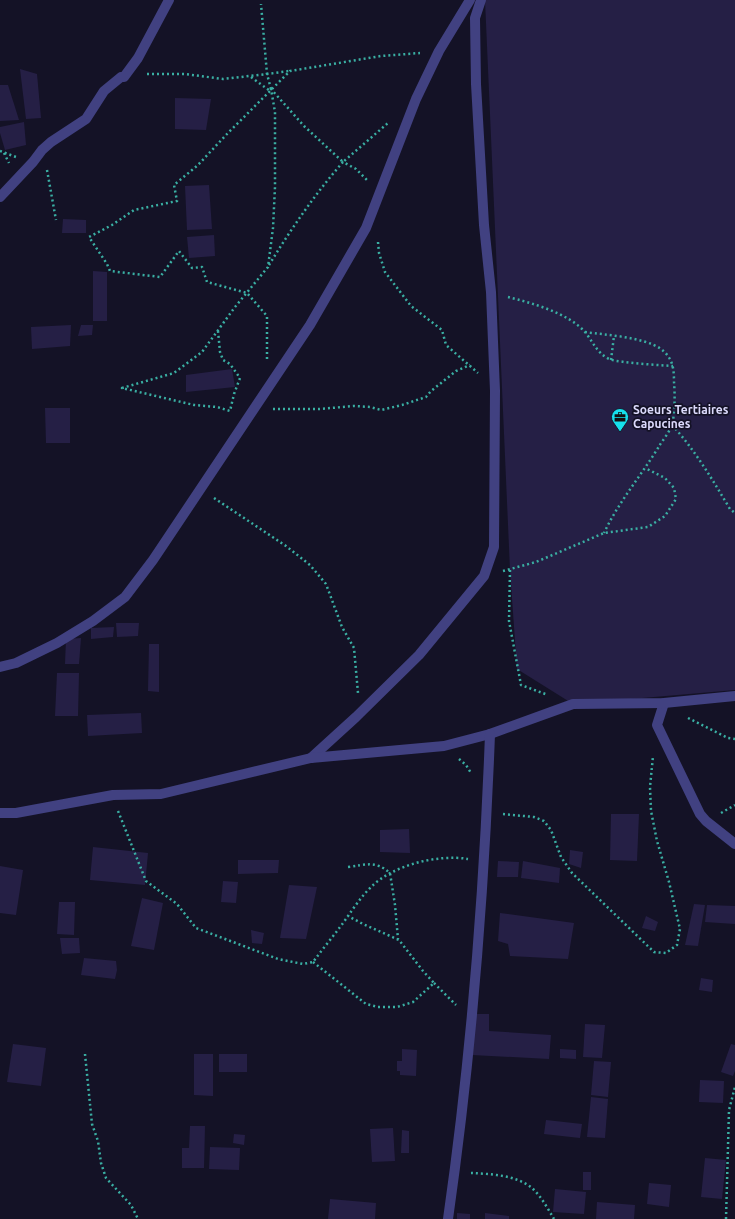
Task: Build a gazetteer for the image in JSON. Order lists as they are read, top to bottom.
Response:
{
  "places": {
    "office": ["Soeurs Tertiaires Capucines"]
  }
}
